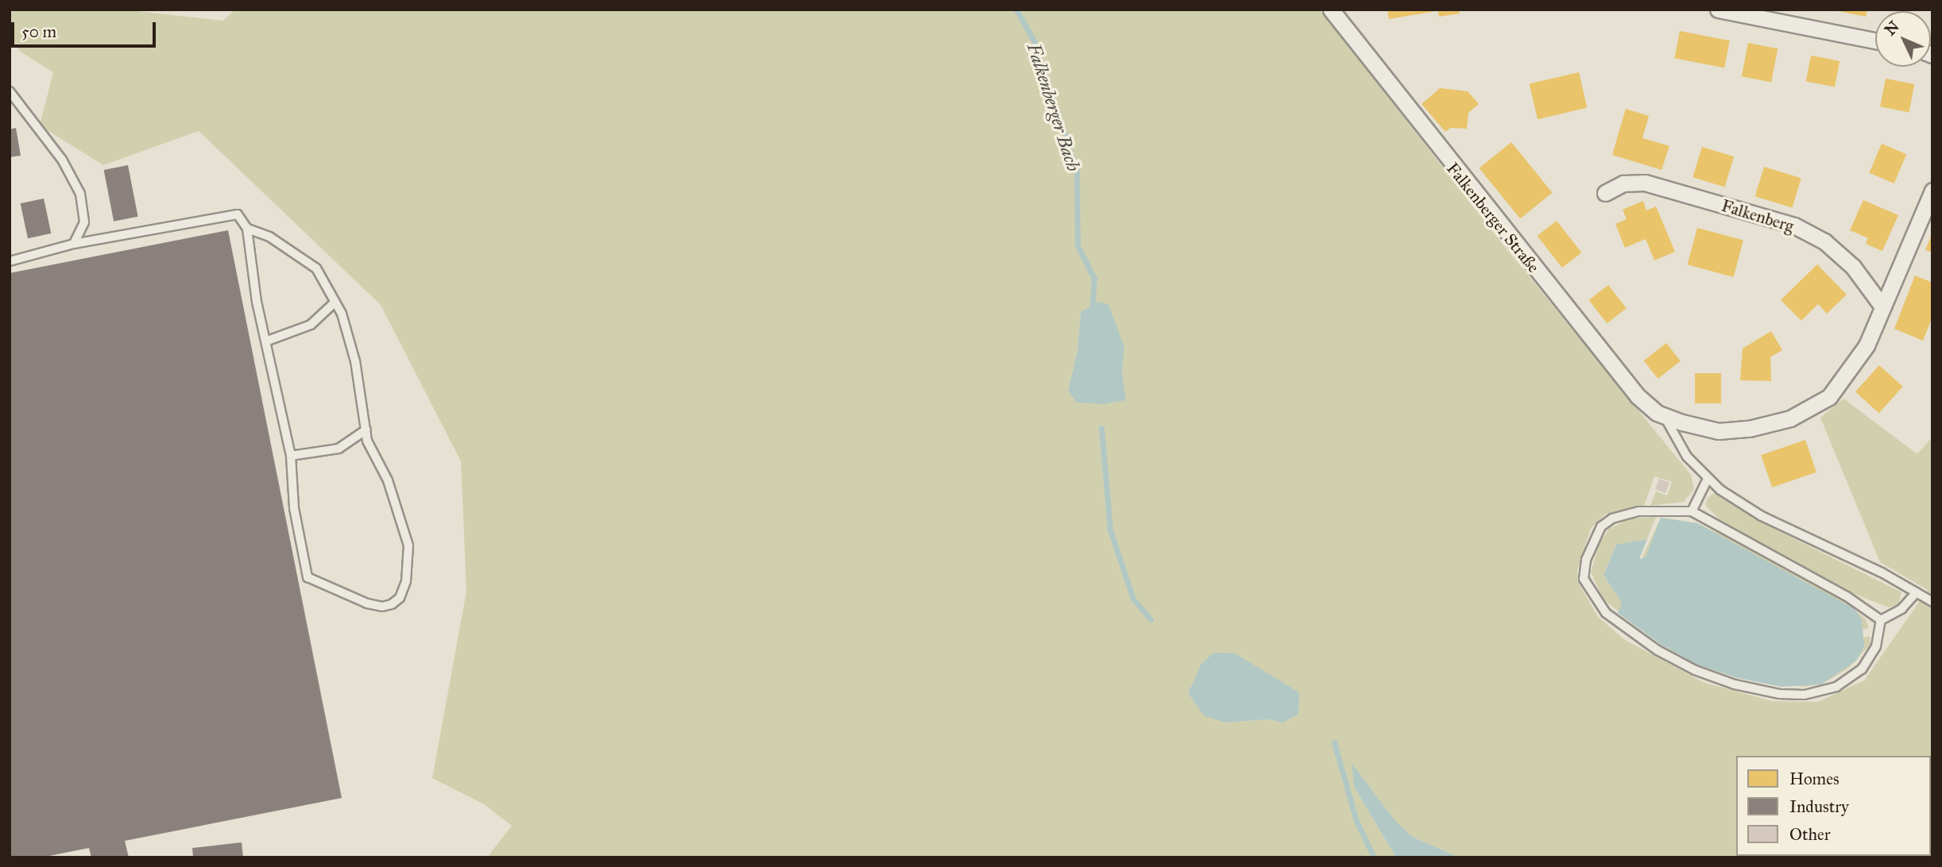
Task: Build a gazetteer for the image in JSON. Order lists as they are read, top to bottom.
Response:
{
  "streets": {
    "street": ["Falkenberg", "Falkenberger Straße"]
  },
  "water": ["Falkenberger Bach"],
  "legend": ["Homes", "Industry", "Other"],
  "scale_bar": "50 m",
  "north": "top left"
}
